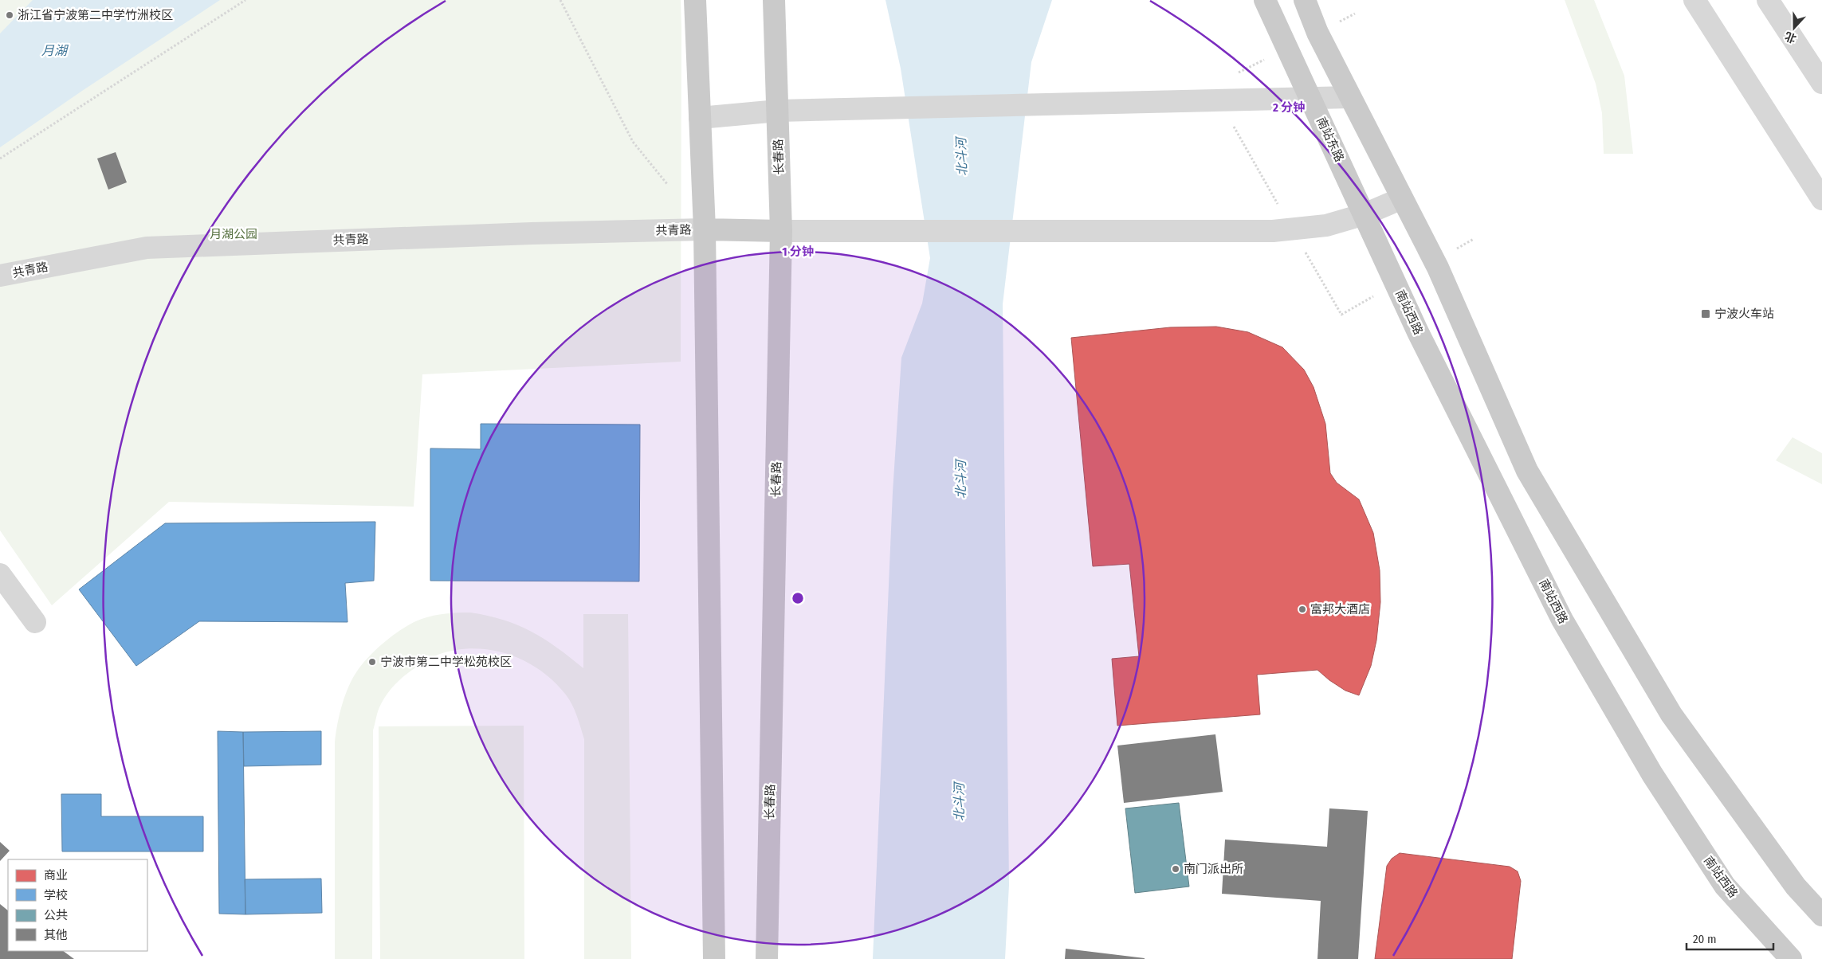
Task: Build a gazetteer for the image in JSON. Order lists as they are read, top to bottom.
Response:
{
  "streets": {
    "main road": ["南站东路", "长春路", "南站西路"],
    "street": ["共青路"]
  },
  "crossings": [
    ["南站东路", "南站西路"]
  ],
  "water": ["月湖", "北斗河"],
  "parks": ["月湖公园"],
  "places": {
    "other": [
      "浙江省宁波第二中学竹洲校区",
      "富邦大酒店",
      "宁波市第二中学松苑校区",
      "南门派出所"
    ],
    "transit": ["宁波火车站"]
  },
  "legend": [
    "商业",
    "学校",
    "公共",
    "其他"
  ],
  "scale_bar": "20 m",
  "north": "bottom",
  "rings": ["2 分钟", "1 分钟"]
}
